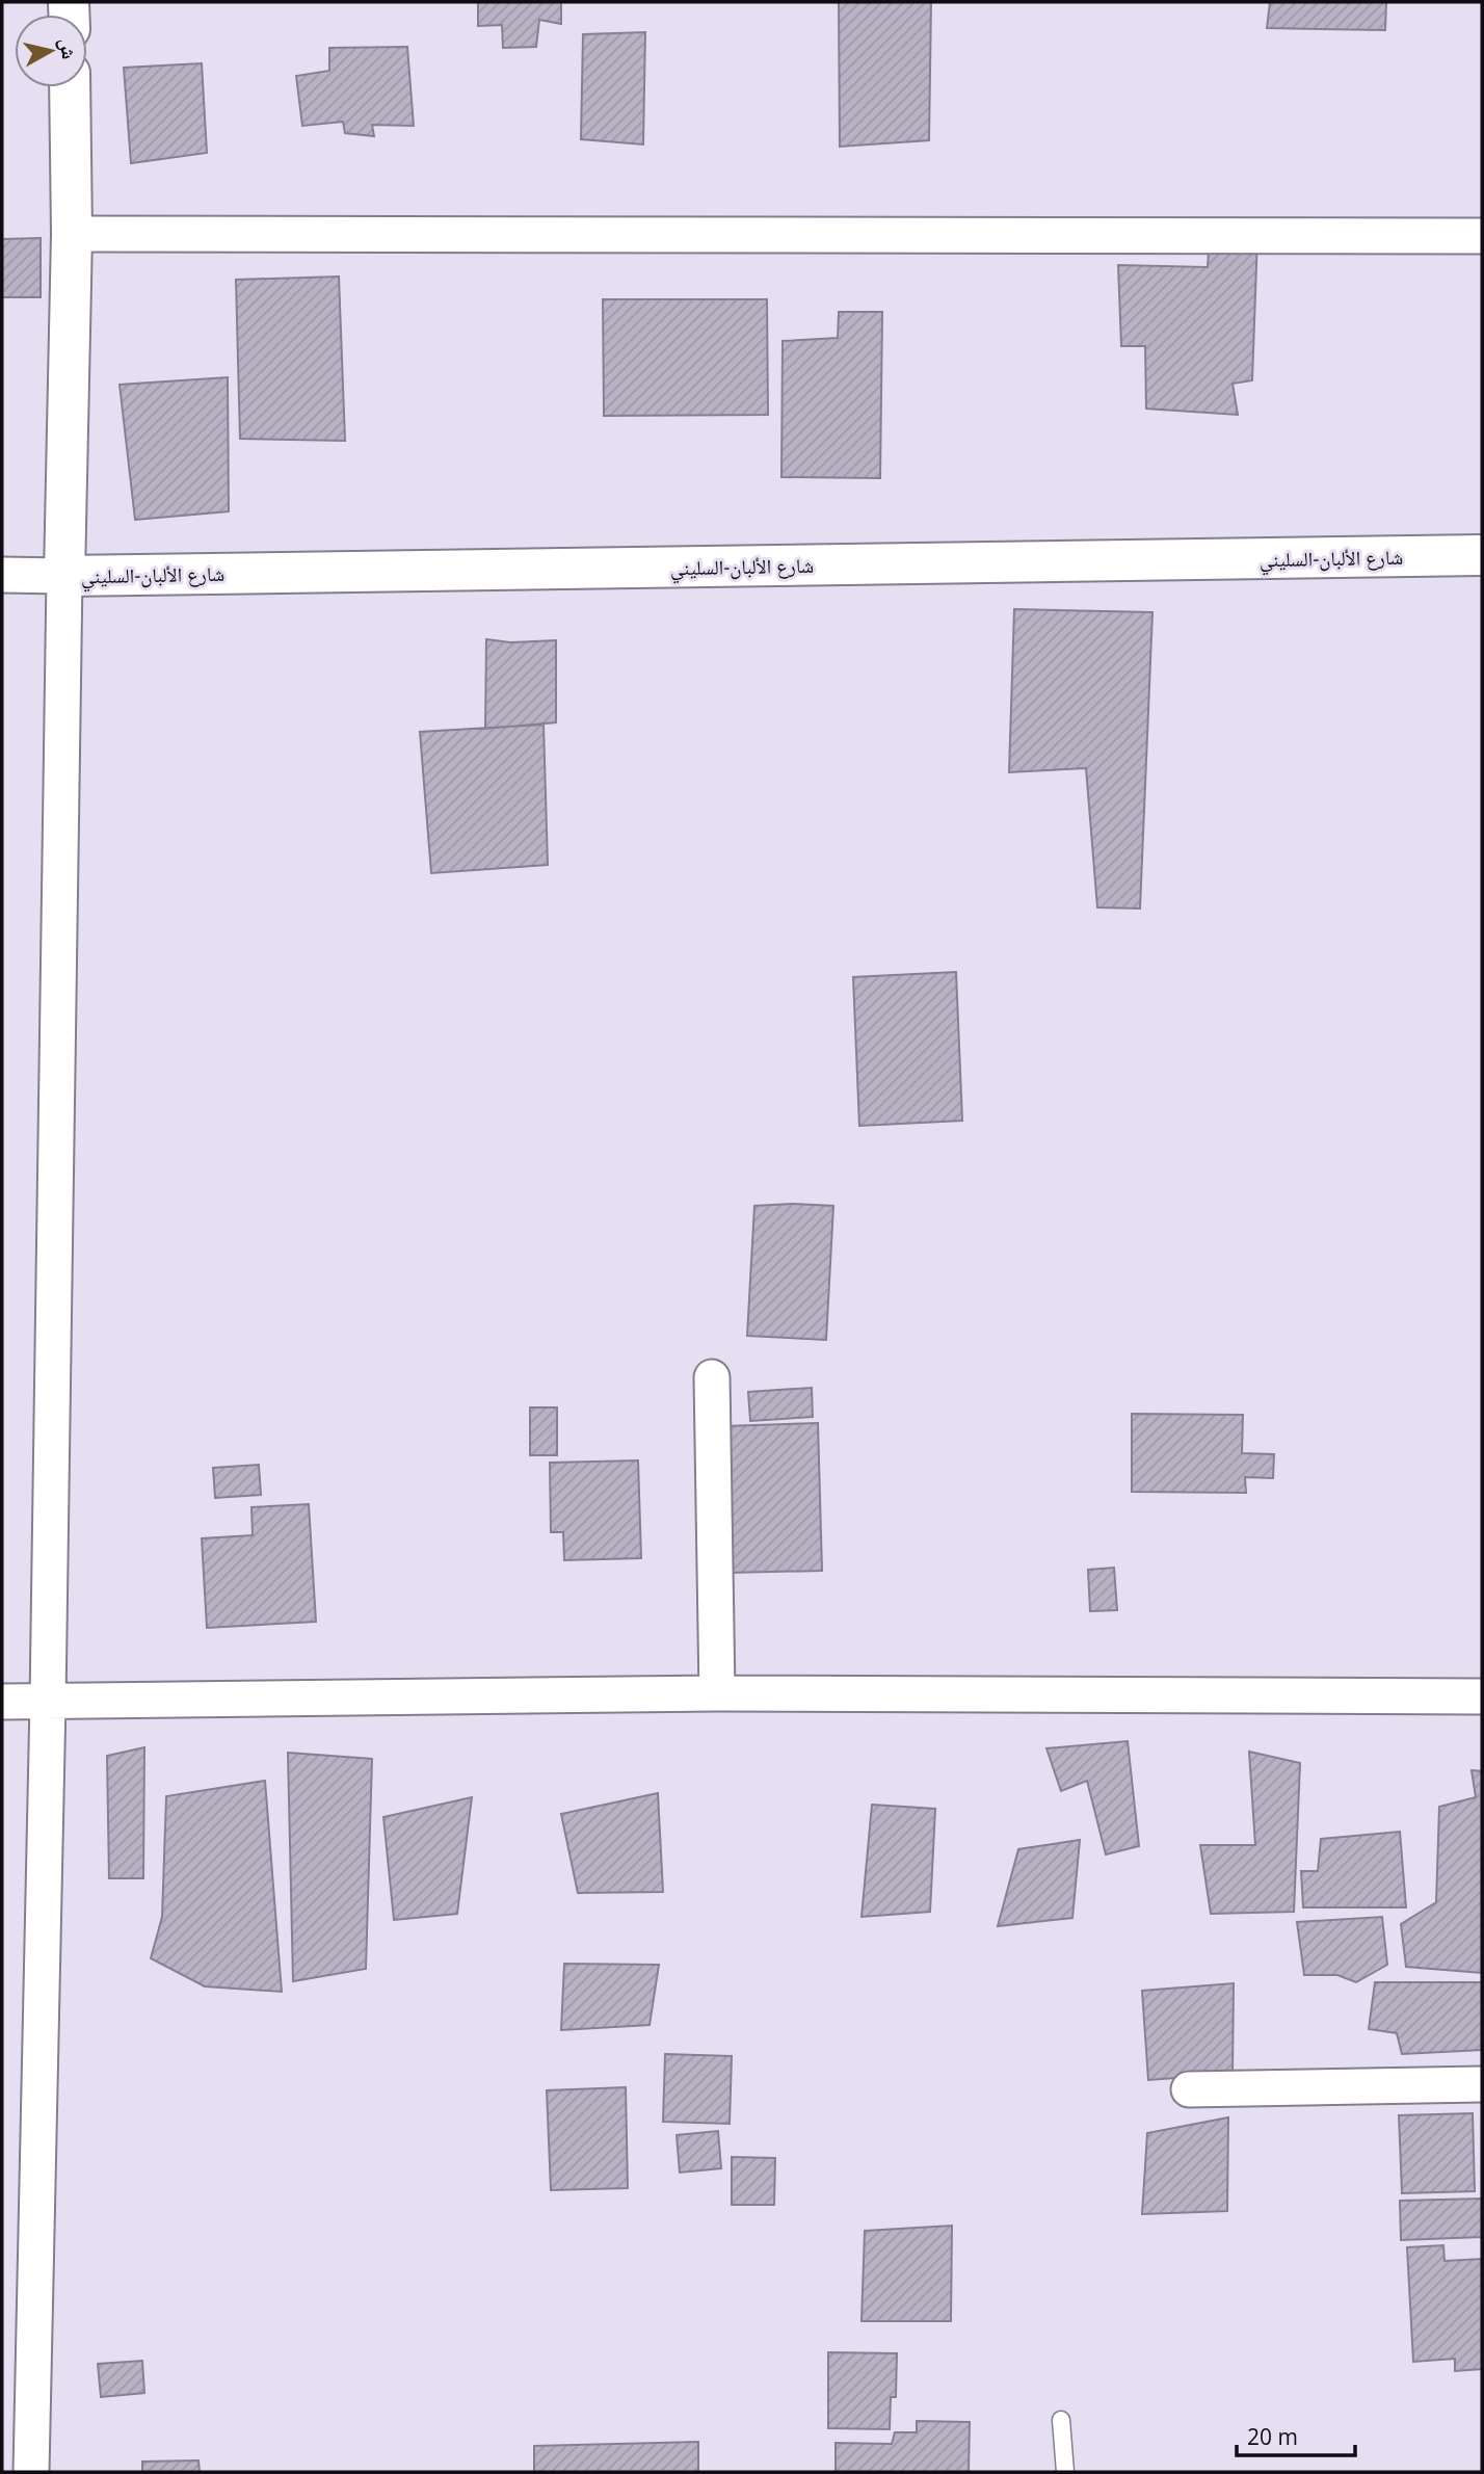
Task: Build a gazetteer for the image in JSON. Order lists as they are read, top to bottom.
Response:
{
  "streets": {
    "street": ["شارع الألبان-السليني"]
  },
  "scale_bar": "20 m",
  "north": "right"
}
